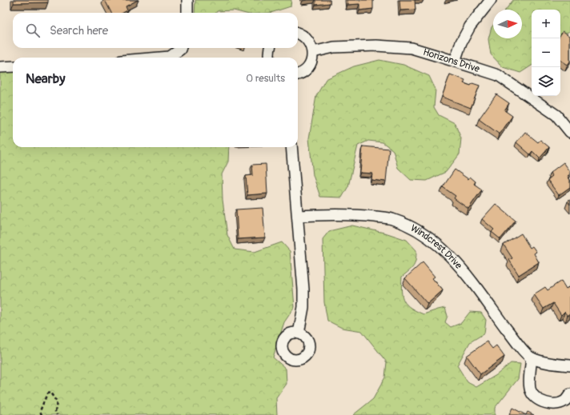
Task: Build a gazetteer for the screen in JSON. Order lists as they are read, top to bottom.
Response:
{
  "streets": {
    "street": ["Horizons Drive", "Windcrest Drive"]
  },
  "north": "right",
  "page": {
    "map_buttons": ["+", "−"],
    "search": "Search here",
    "heading": ["Nearby", "0 results"]
  }
}
